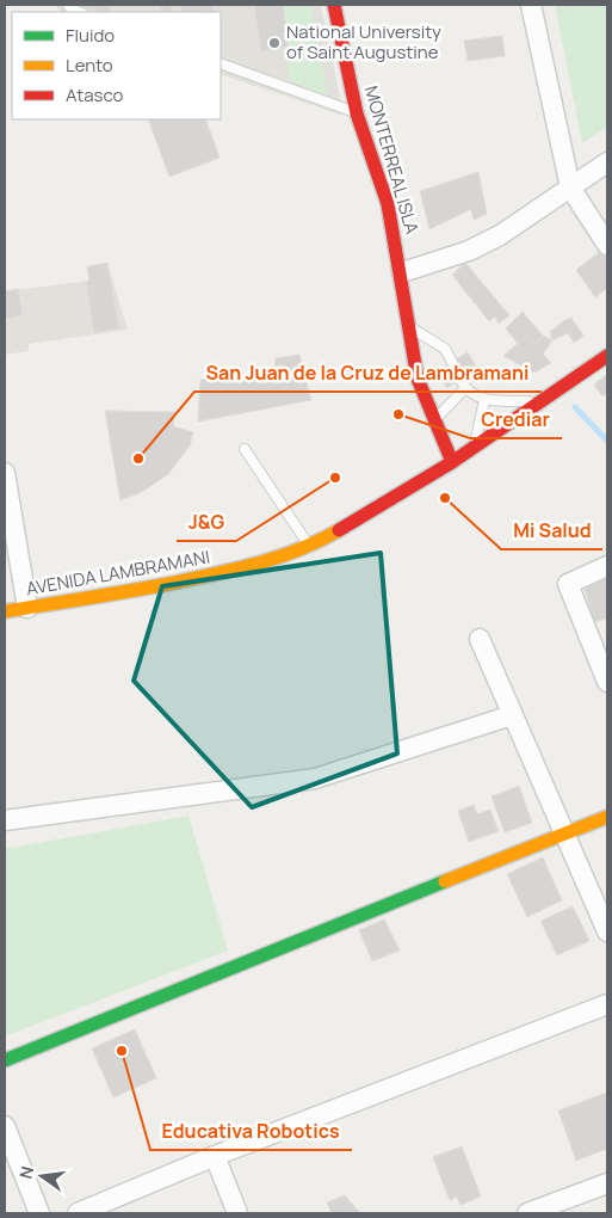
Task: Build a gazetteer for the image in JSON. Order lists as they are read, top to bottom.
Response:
{
  "streets": {
    "street": ["MONTERREAL ISLA", "AVENIDA LAMBRAMANI"]
  },
  "crossings": [
    ["MONTERREAL ISLA", "AVENIDA LAMBRAMANI"]
  ],
  "places": [
    "National University of Saint Augustine",
    "Crediar",
    "San Juan de la Cruz de Lambramani",
    "J&G",
    "Mi Salud",
    "Educativa Robotics"
  ],
  "legend": ["Fluido", "Lento", "Atasco"],
  "north": "left"
}
